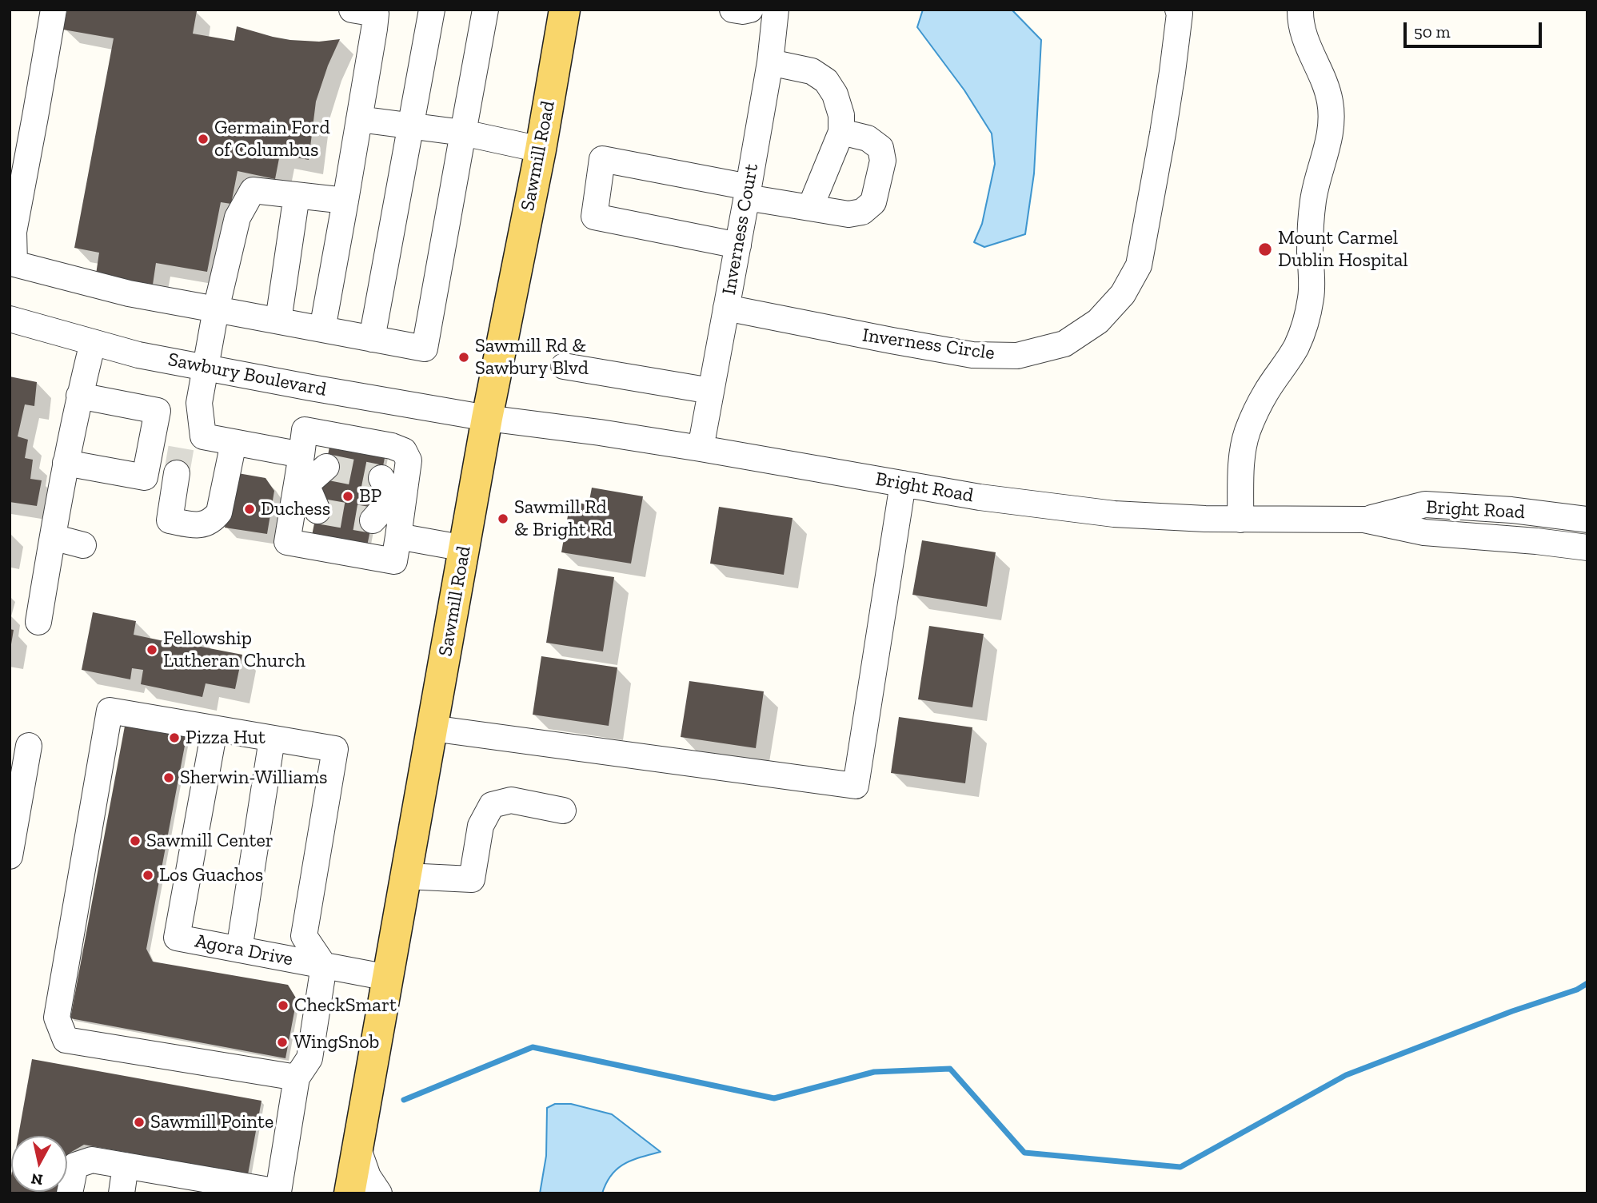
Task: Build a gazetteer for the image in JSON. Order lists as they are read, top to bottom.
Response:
{
  "streets": {
    "main road": ["Sawmill Road"],
    "street": [
      "Inverness Court",
      "Inverness Circle",
      "Sawbury Boulevard",
      "Bright Road",
      "Agora Drive"
    ]
  },
  "crossings": [
    ["Sawmill Road", "Sawbury Boulevard"],
    ["Sawmill Road", "Bright Road"],
    ["Sawmill Road", "Agora Drive"],
    ["Inverness Court", "Inverness Circle"],
    ["Inverness Court", "Bright Road"],
    ["Sawbury Boulevard", "Bright Road"]
  ],
  "places": [
    "Germain Ford of Columbus",
    "Mount Carmel Dublin Hospital",
    "Sawmill Rd & Sawbury Blvd",
    "BP",
    "Duchess",
    "Sawmill Rd & Bright Rd",
    "Fellowship Lutheran Church",
    "Pizza Hut",
    "Sherwin-Williams",
    "Sawmill Center",
    "Los Guachos",
    "CheckSmart",
    "WingSnob",
    "Sawmill Pointe"
  ],
  "scale_bar": "50 m",
  "north": "bottom"
}
